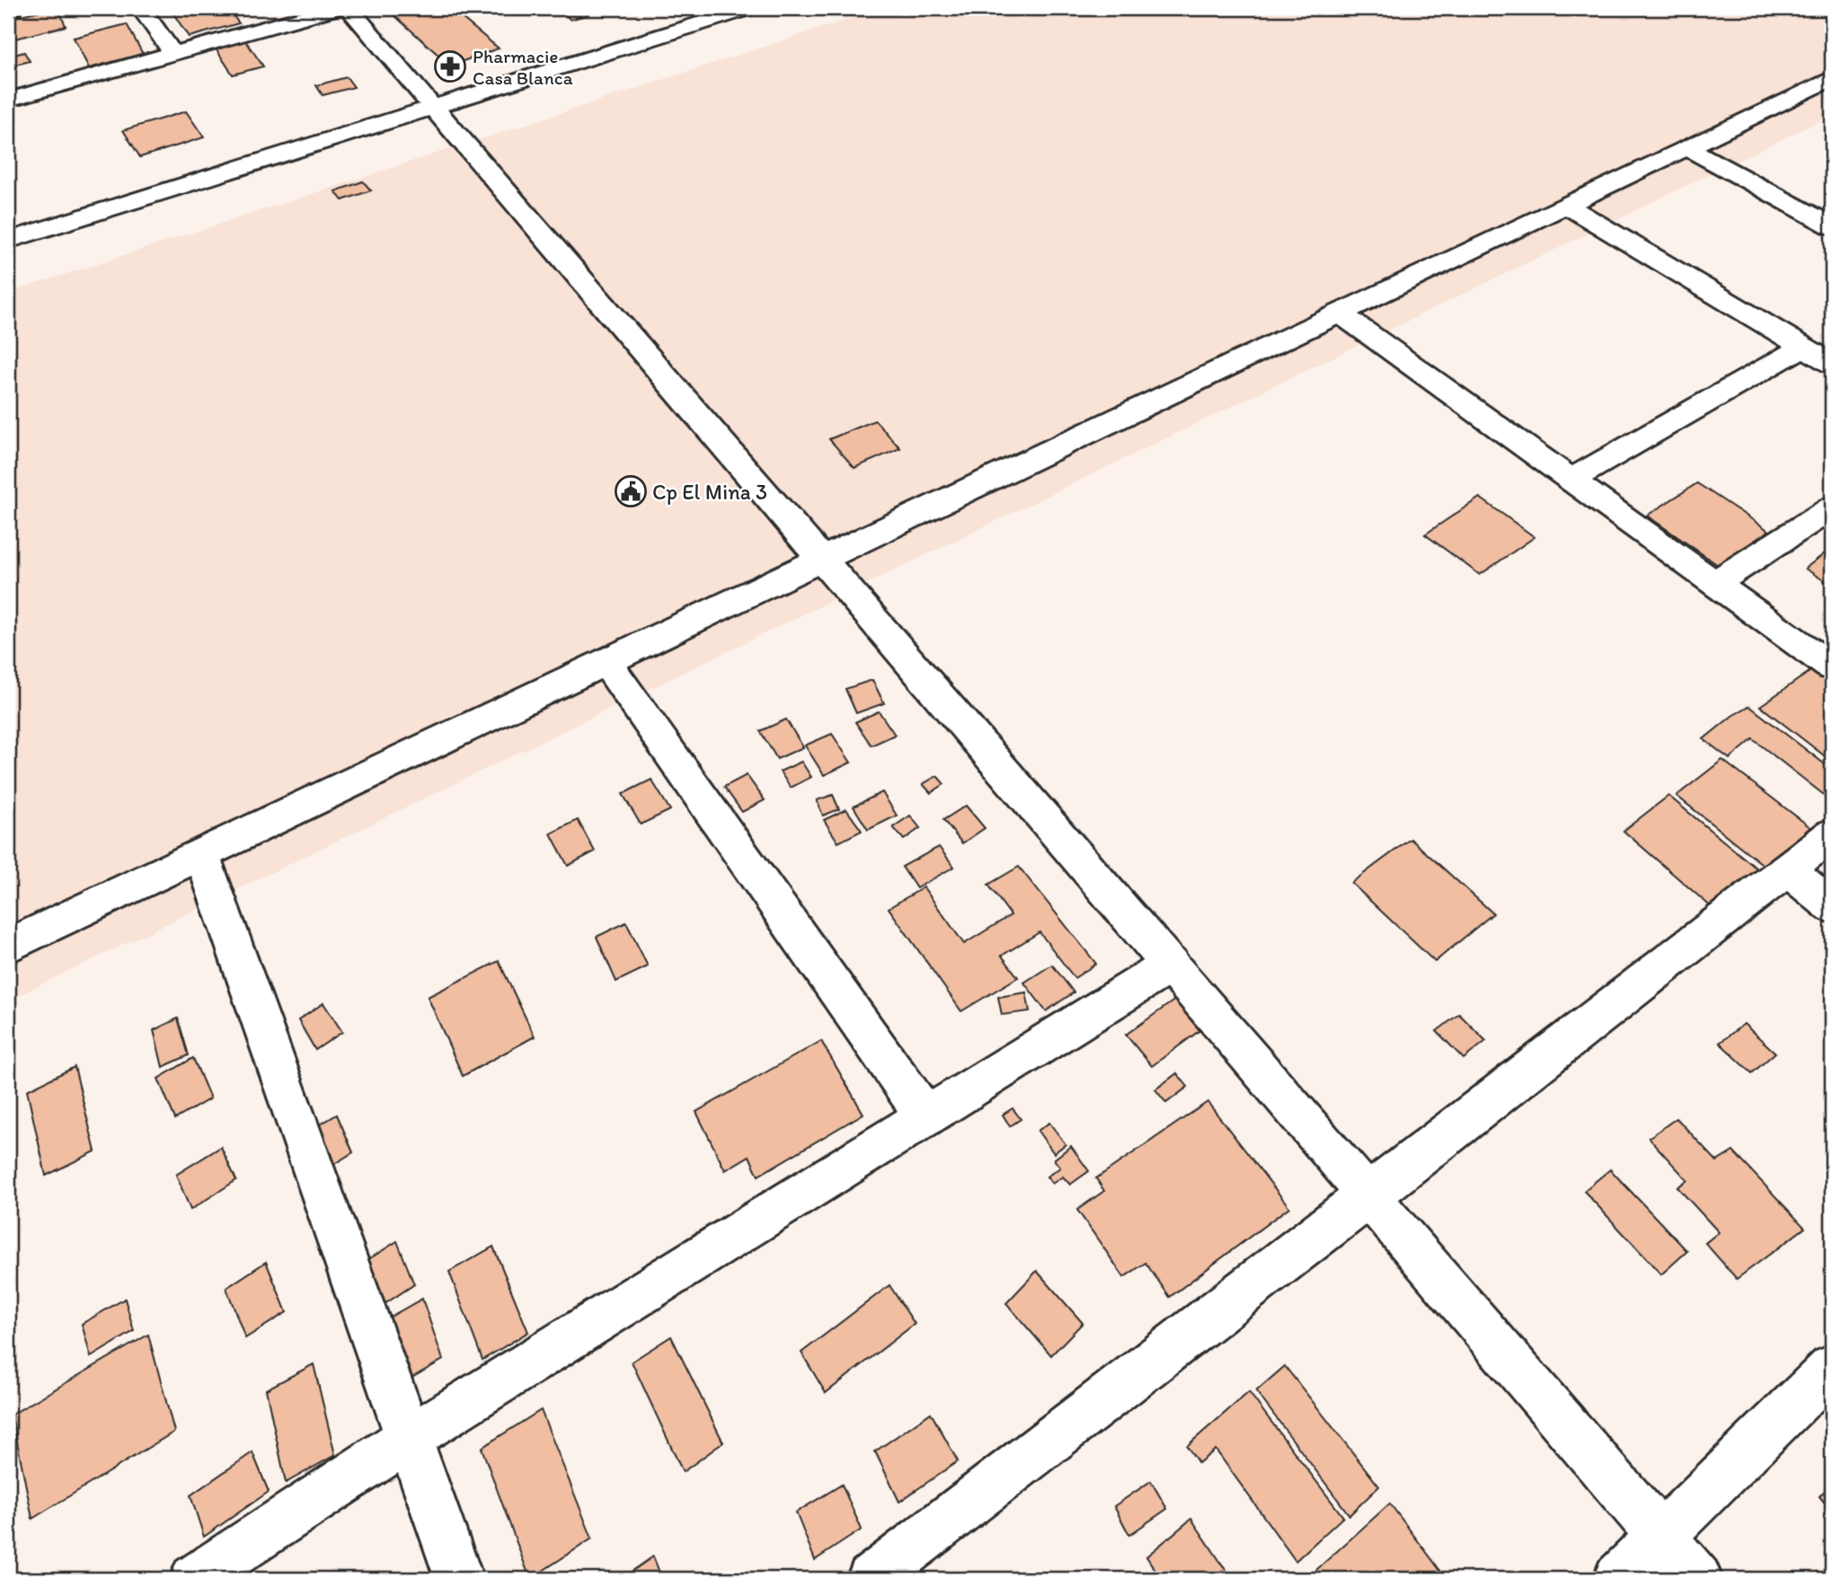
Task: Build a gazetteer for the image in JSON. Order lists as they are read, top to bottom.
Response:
{
  "places": {
    "pharmacy": ["Pharmacie Casa Blanca"],
    "public building": ["Cp El Mina 3"]
  }
}
